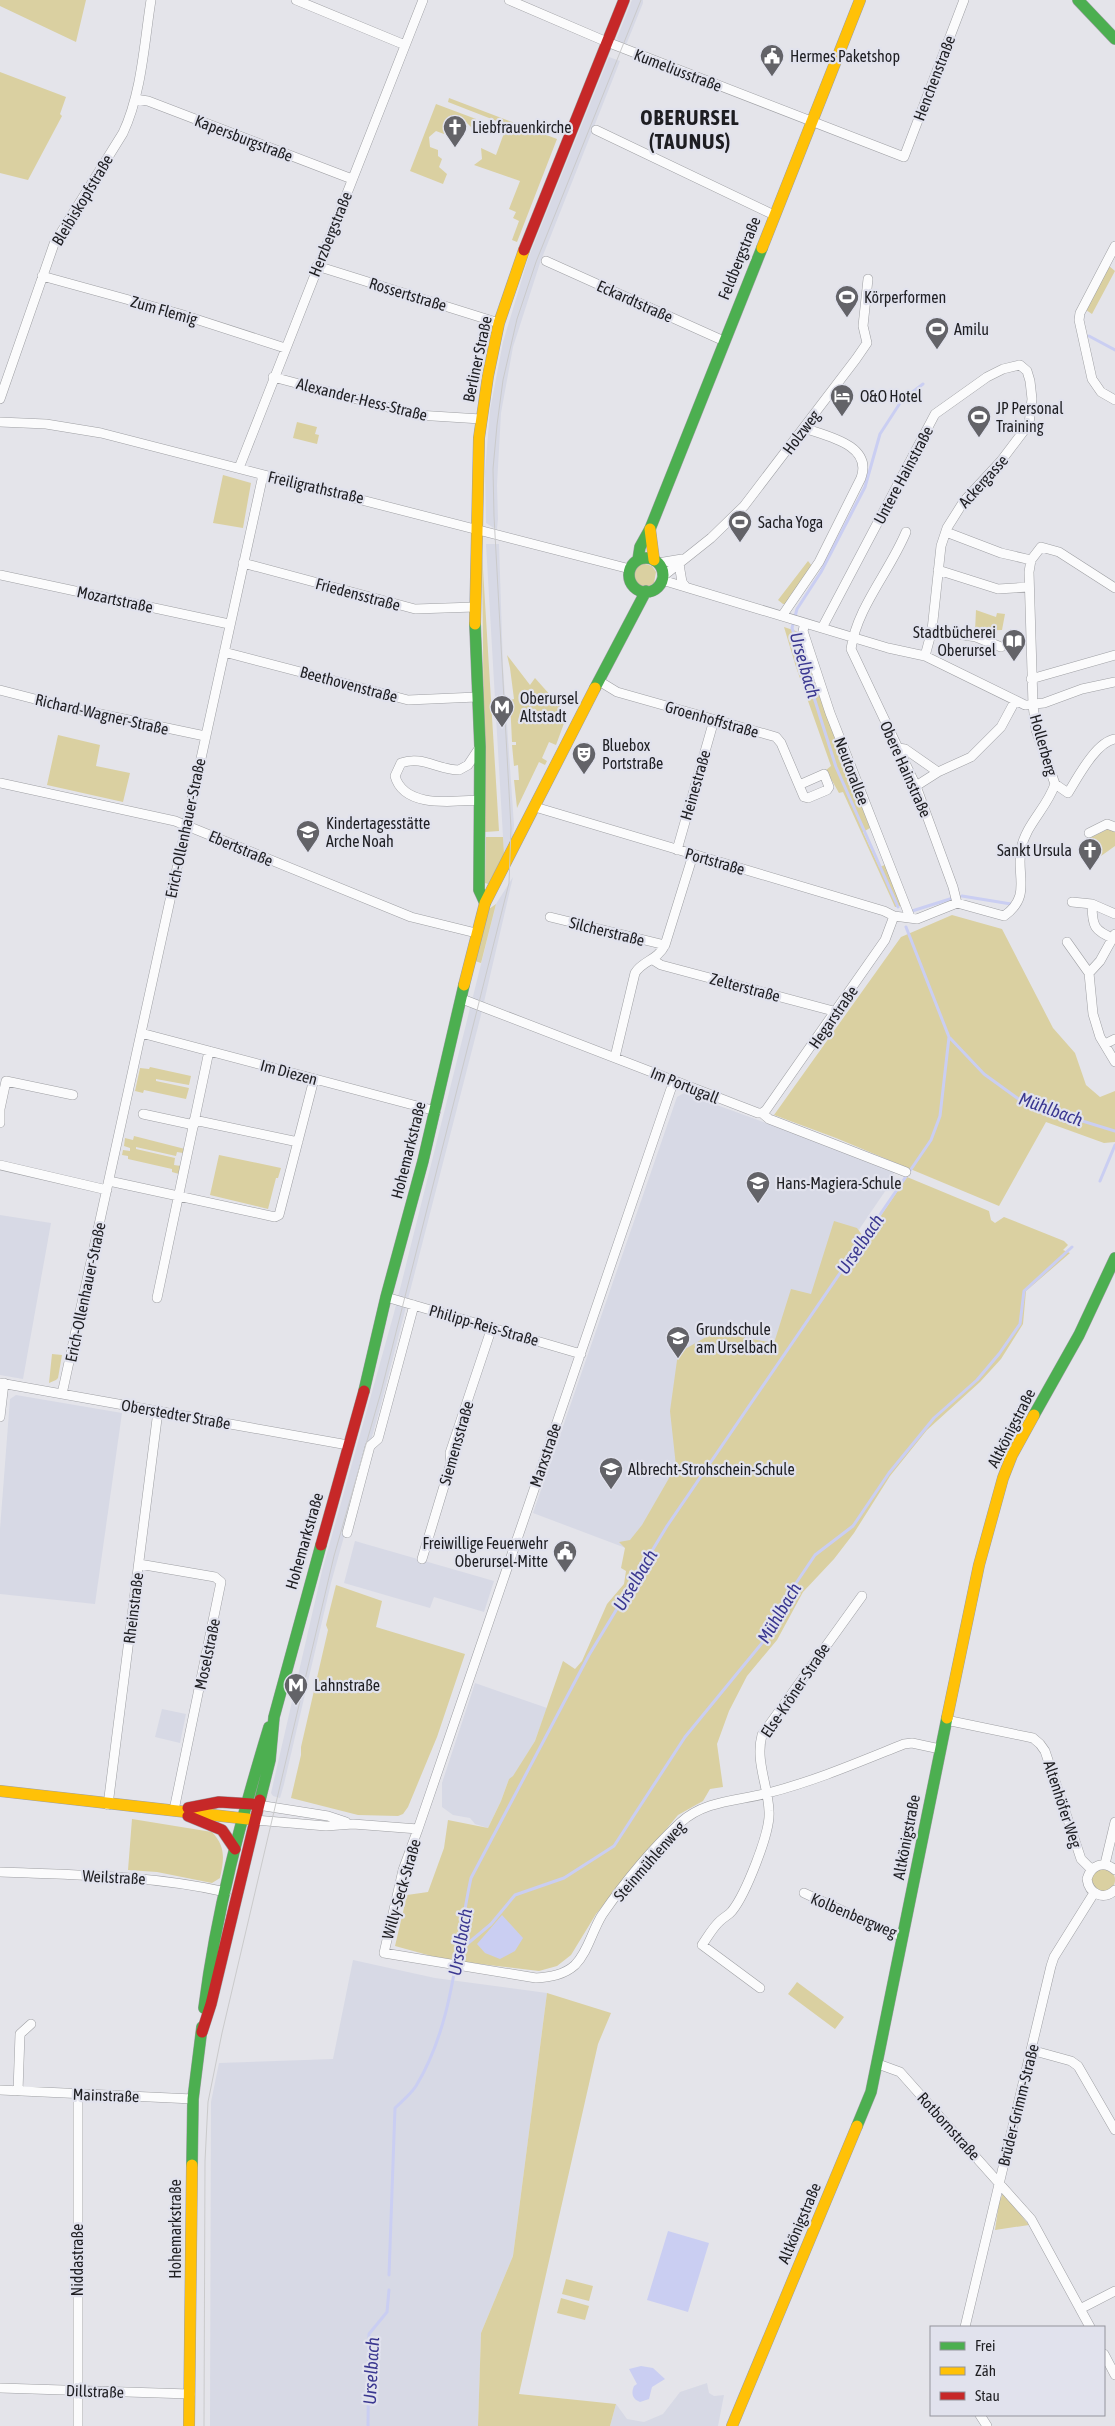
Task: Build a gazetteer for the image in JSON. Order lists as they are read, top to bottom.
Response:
{
  "streets": {
    "street": [
      "Kumeliusstraße",
      "Henchenstraße",
      "Kapersburgstraße",
      "Bleibiskopfstraße",
      "Herzbergstraße",
      "Feldbergstraße",
      "Rossertstraße",
      "Eckardtstraße",
      "Zum Flemig",
      "Berliner Straße",
      "Alexander-Hess-Straße",
      "Holzweg",
      "Untere Hainstraße",
      "Ackergasse",
      "Freiligrathstraße",
      "Friedensstraße",
      "Mozartstraße",
      "Beethovenstraße",
      "Richard-Wagner-Straße",
      "Groenhoffstraße",
      "Hollerberg",
      "Obere Hainstraße",
      "Neutorallee",
      "Heinestraße",
      "Erich-Ollenhauer-Straße",
      "Ebertstraße",
      "Portstraße",
      "Silcherstraße",
      "Zelterstraße",
      "Hegarstraße",
      "Im Diezen",
      "Im Portugall",
      "Hohemarkstraße",
      "Philipp-Reis-Straße",
      "Oberstedter Straße",
      "Altkönigstraße",
      "Siemensstraße",
      "Marxstraße",
      "Rheinstraße",
      "Moselstraße",
      "Else-Kröner-Straße",
      "Altenhöfer Weg",
      "Steinmühlenweg",
      "Weilstraße",
      "Willy-Seck-Straße",
      "Kolbenbergweg",
      "Mainstraße",
      "Brüder-Grimm-Straße",
      "Rotbornstraße",
      "Niddastraße",
      "Dillstraße"
    ]
  },
  "crossings": [
    ["Kumeliusstraße", "Henchenstraße"],
    ["Kumeliusstraße", "Feldbergstraße"],
    ["Kumeliusstraße", "Berliner Straße"],
    ["Kapersburgstraße", "Bleibiskopfstraße"],
    ["Kapersburgstraße", "Herzbergstraße"],
    ["Bleibiskopfstraße", "Zum Flemig"],
    ["Herzbergstraße", "Rossertstraße"],
    ["Herzbergstraße", "Zum Flemig"],
    ["Herzbergstraße", "Alexander-Hess-Straße"],
    ["Herzbergstraße", "Freiligrathstraße"],
    ["Feldbergstraße", "Eckardtstraße"],
    ["Feldbergstraße", "Holzweg"],
    ["Feldbergstraße", "Freiligrathstraße"],
    ["Feldbergstraße", "Hohemarkstraße"],
    ["Rossertstraße", "Berliner Straße"],
    ["Berliner Straße", "Alexander-Hess-Straße"],
    ["Berliner Straße", "Freiligrathstraße"],
    ["Berliner Straße", "Friedensstraße"],
    ["Berliner Straße", "Beethovenstraße"],
    ["Berliner Straße", "Hohemarkstraße"],
    ["Holzweg", "Freiligrathstraße"],
    ["Holzweg", "Hohemarkstraße"],
    ["Untere Hainstraße", "Ackergasse"],
    ["Freiligrathstraße", "Erich-Ollenhauer-Straße"],
    ["Freiligrathstraße", "Hohemarkstraße"],
    ["Friedensstraße", "Erich-Ollenhauer-Straße"],
    ["Mozartstraße", "Erich-Ollenhauer-Straße"],
    ["Beethovenstraße", "Erich-Ollenhauer-Straße"],
    ["Richard-Wagner-Straße", "Erich-Ollenhauer-Straße"],
    ["Groenhoffstraße", "Heinestraße"],
    ["Groenhoffstraße", "Hohemarkstraße"],
    ["Hollerberg", "Obere Hainstraße"],
    ["Neutorallee", "Portstraße"],
    ["Heinestraße", "Portstraße"],
    ["Erich-Ollenhauer-Straße", "Ebertstraße"],
    ["Erich-Ollenhauer-Straße", "Im Diezen"],
    ["Erich-Ollenhauer-Straße", "Oberstedter Straße"],
    ["Ebertstraße", "Hohemarkstraße"],
    ["Portstraße", "Silcherstraße"],
    ["Portstraße", "Hegarstraße"],
    ["Portstraße", "Hohemarkstraße"],
    ["Silcherstraße", "Zelterstraße"],
    ["Silcherstraße", "Im Portugall"],
    ["Zelterstraße", "Hegarstraße"],
    ["Hegarstraße", "Im Portugall"],
    ["Im Diezen", "Hohemarkstraße"],
    ["Im Portugall", "Hohemarkstraße"],
    ["Im Portugall", "Marxstraße"],
    ["Hohemarkstraße", "Philipp-Reis-Straße"],
    ["Hohemarkstraße", "Oberstedter Straße"],
    ["Hohemarkstraße", "Weilstraße"],
    ["Hohemarkstraße", "Willy-Seck-Straße"],
    ["Hohemarkstraße", "Mainstraße"],
    ["Hohemarkstraße", "Dillstraße"],
    ["Philipp-Reis-Straße", "Siemensstraße"],
    ["Philipp-Reis-Straße", "Marxstraße"],
    ["Oberstedter Straße", "Rheinstraße"],
    ["Altkönigstraße", "Altenhöfer Weg"],
    ["Altkönigstraße", "Steinmühlenweg"],
    ["Altkönigstraße", "Kolbenbergweg"],
    ["Altkönigstraße", "Rotbornstraße"],
    ["Marxstraße", "Willy-Seck-Straße"],
    ["Rheinstraße", "Moselstraße"],
    ["Else-Kröner-Straße", "Steinmühlenweg"],
    ["Steinmühlenweg", "Willy-Seck-Straße"],
    ["Mainstraße", "Niddastraße"],
    ["Brüder-Grimm-Straße", "Rotbornstraße"],
    ["Niddastraße", "Dillstraße"]
  ],
  "districts": ["OBERURSEL (TAUNUS)"],
  "water": ["Urselbach", "Mühlbach"],
  "places": {
    "public building": ["Hermes Paketshop", "Freiwillige Feuerwehr Oberursel-Mitte"],
    "church": ["Liebfrauenkirche", "Sankt Ursula"],
    "sports": [
      "Körperformen",
      "Amilu",
      "JP Personal Training",
      "Sacha Yoga"
    ],
    "hotel": ["O&O Hotel"],
    "library": ["Stadtbücherei Oberursel"],
    "metro station": ["Oberursel Altstadt", "Lahnstraße"],
    "theatre": ["Bluebox Portstraße"],
    "school or university": [
      "Kindertagesstätte Arche Noah",
      "Hans-Magiera-Schule",
      "Grundschule am Urselbach",
      "Albrecht-Strohschein-Schule"
    ]
  },
  "legend": ["Frei", "Zäh", "Stau"]
}
